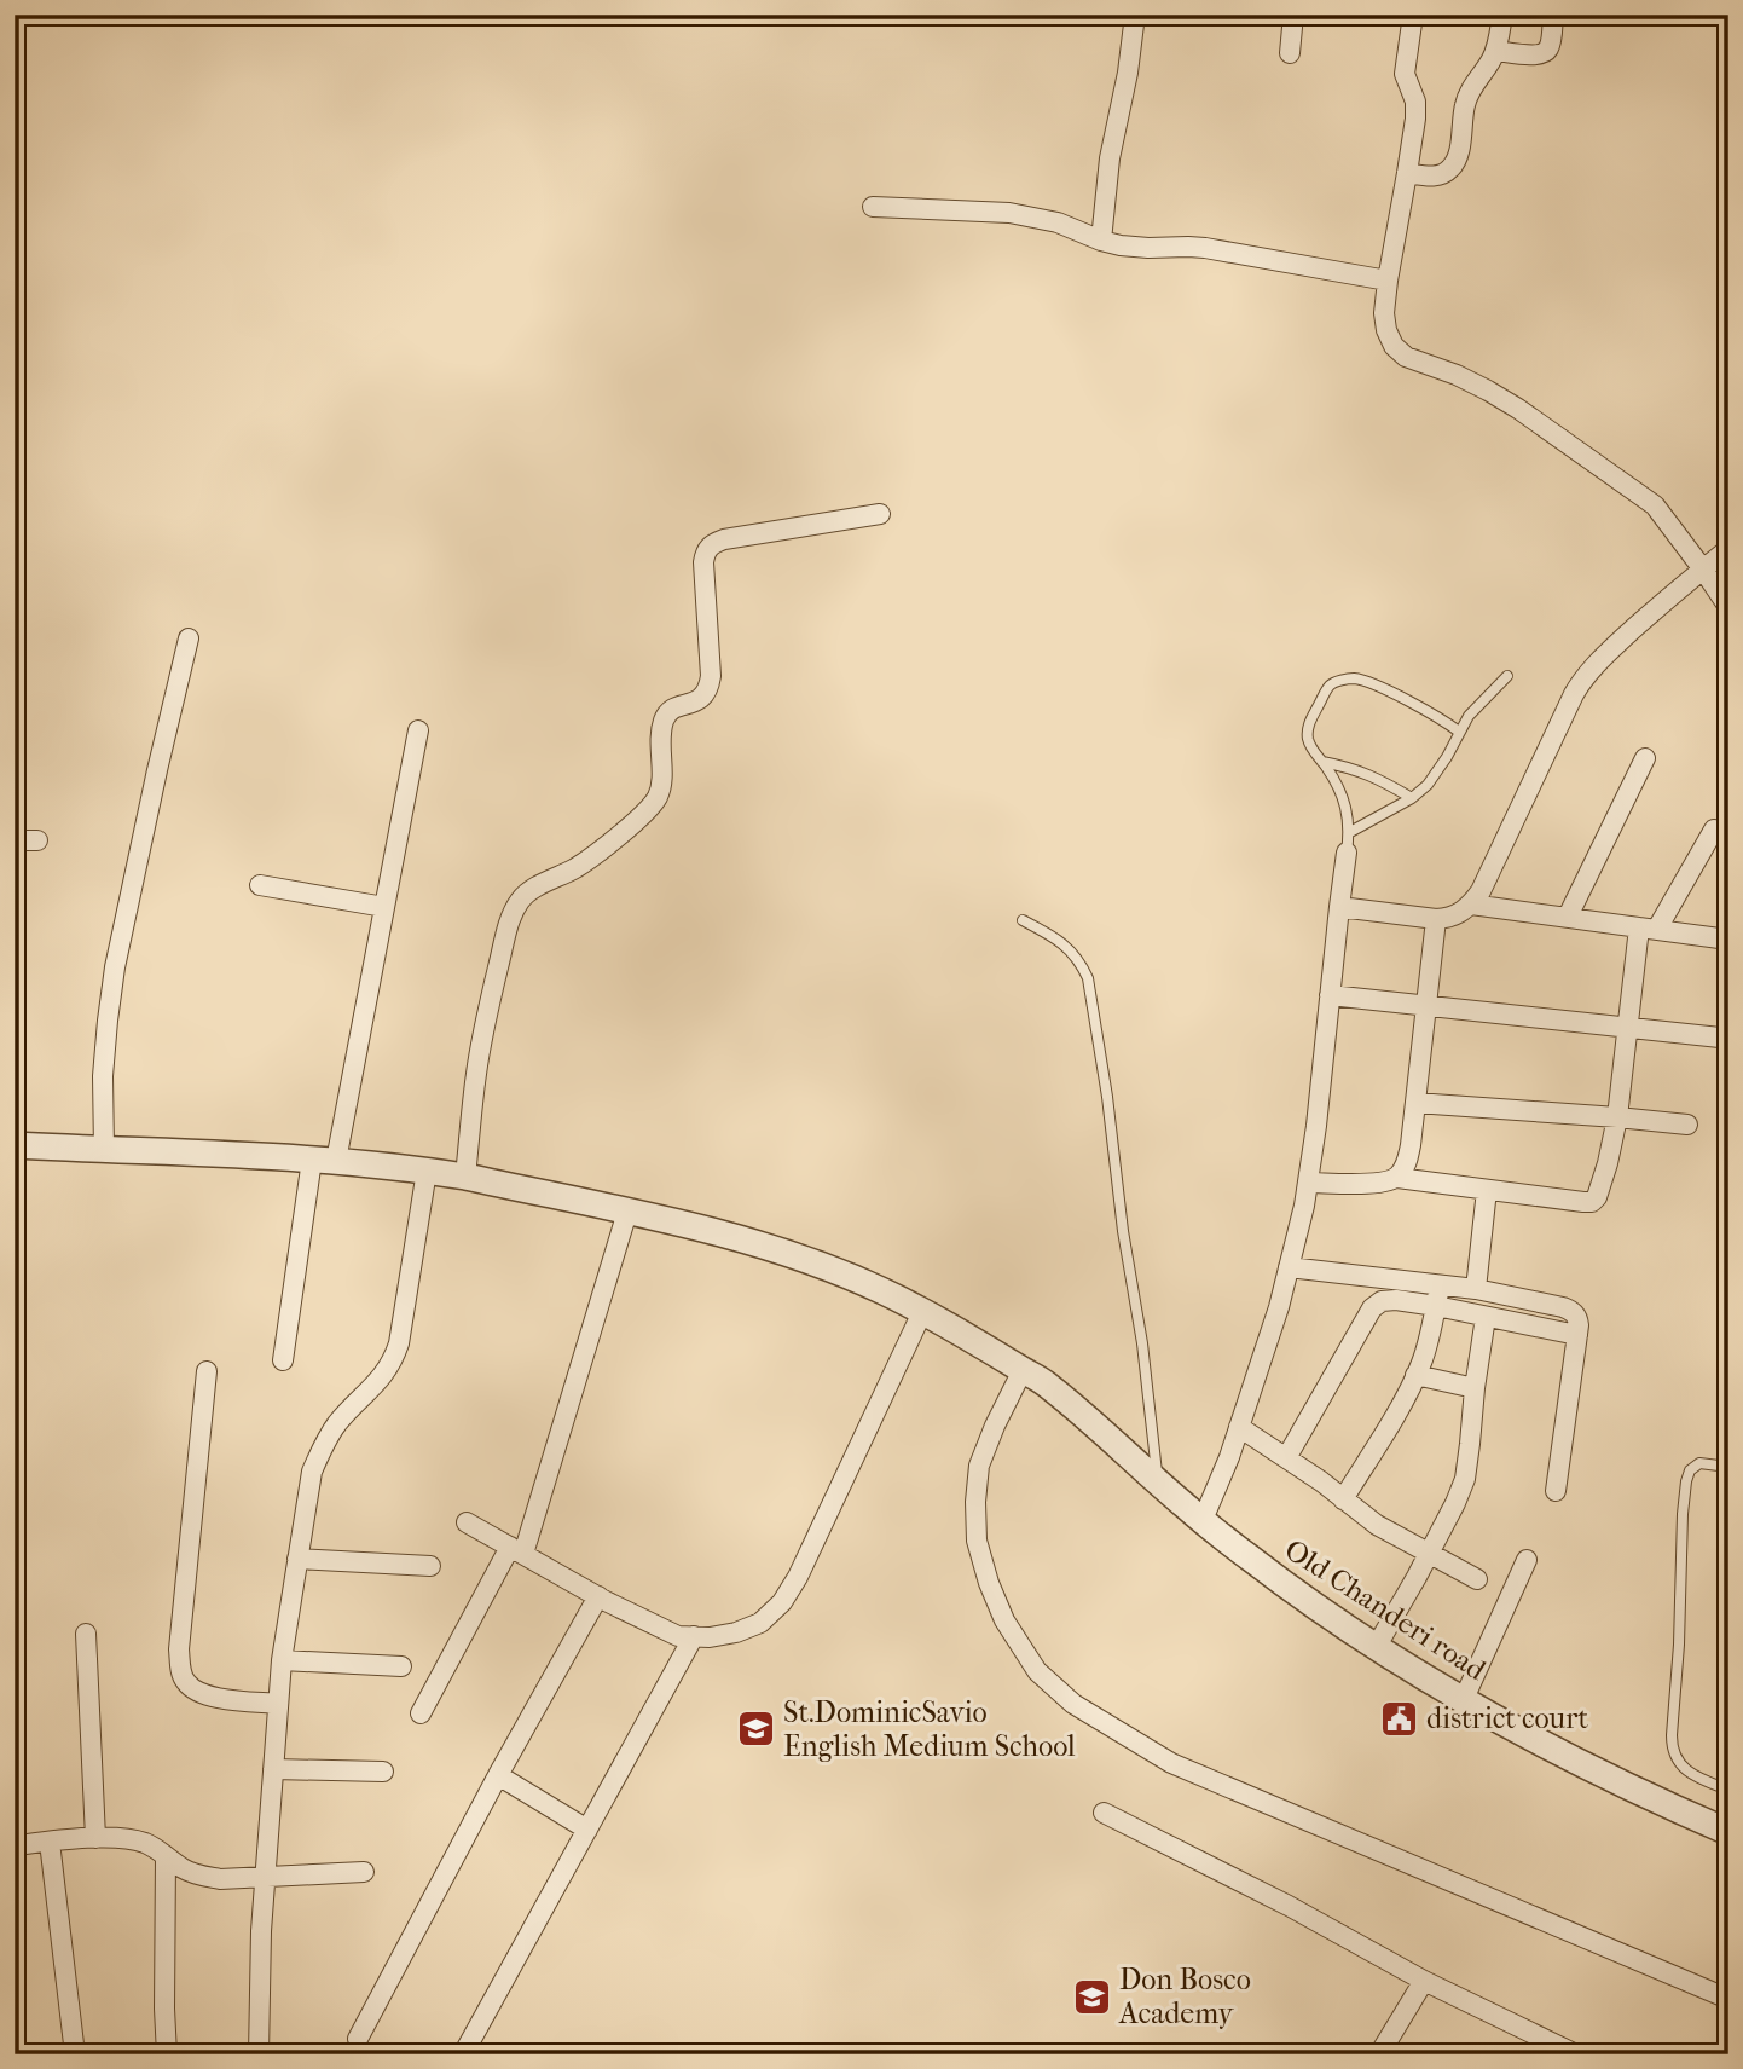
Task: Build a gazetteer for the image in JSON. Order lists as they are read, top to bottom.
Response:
{
  "streets": {
    "street": ["Old Chanderi road"]
  },
  "places": {
    "public building": ["district court"],
    "school or university": ["St.DominicSavio English Medium School", "Don Bosco Academy"]
  }
}
